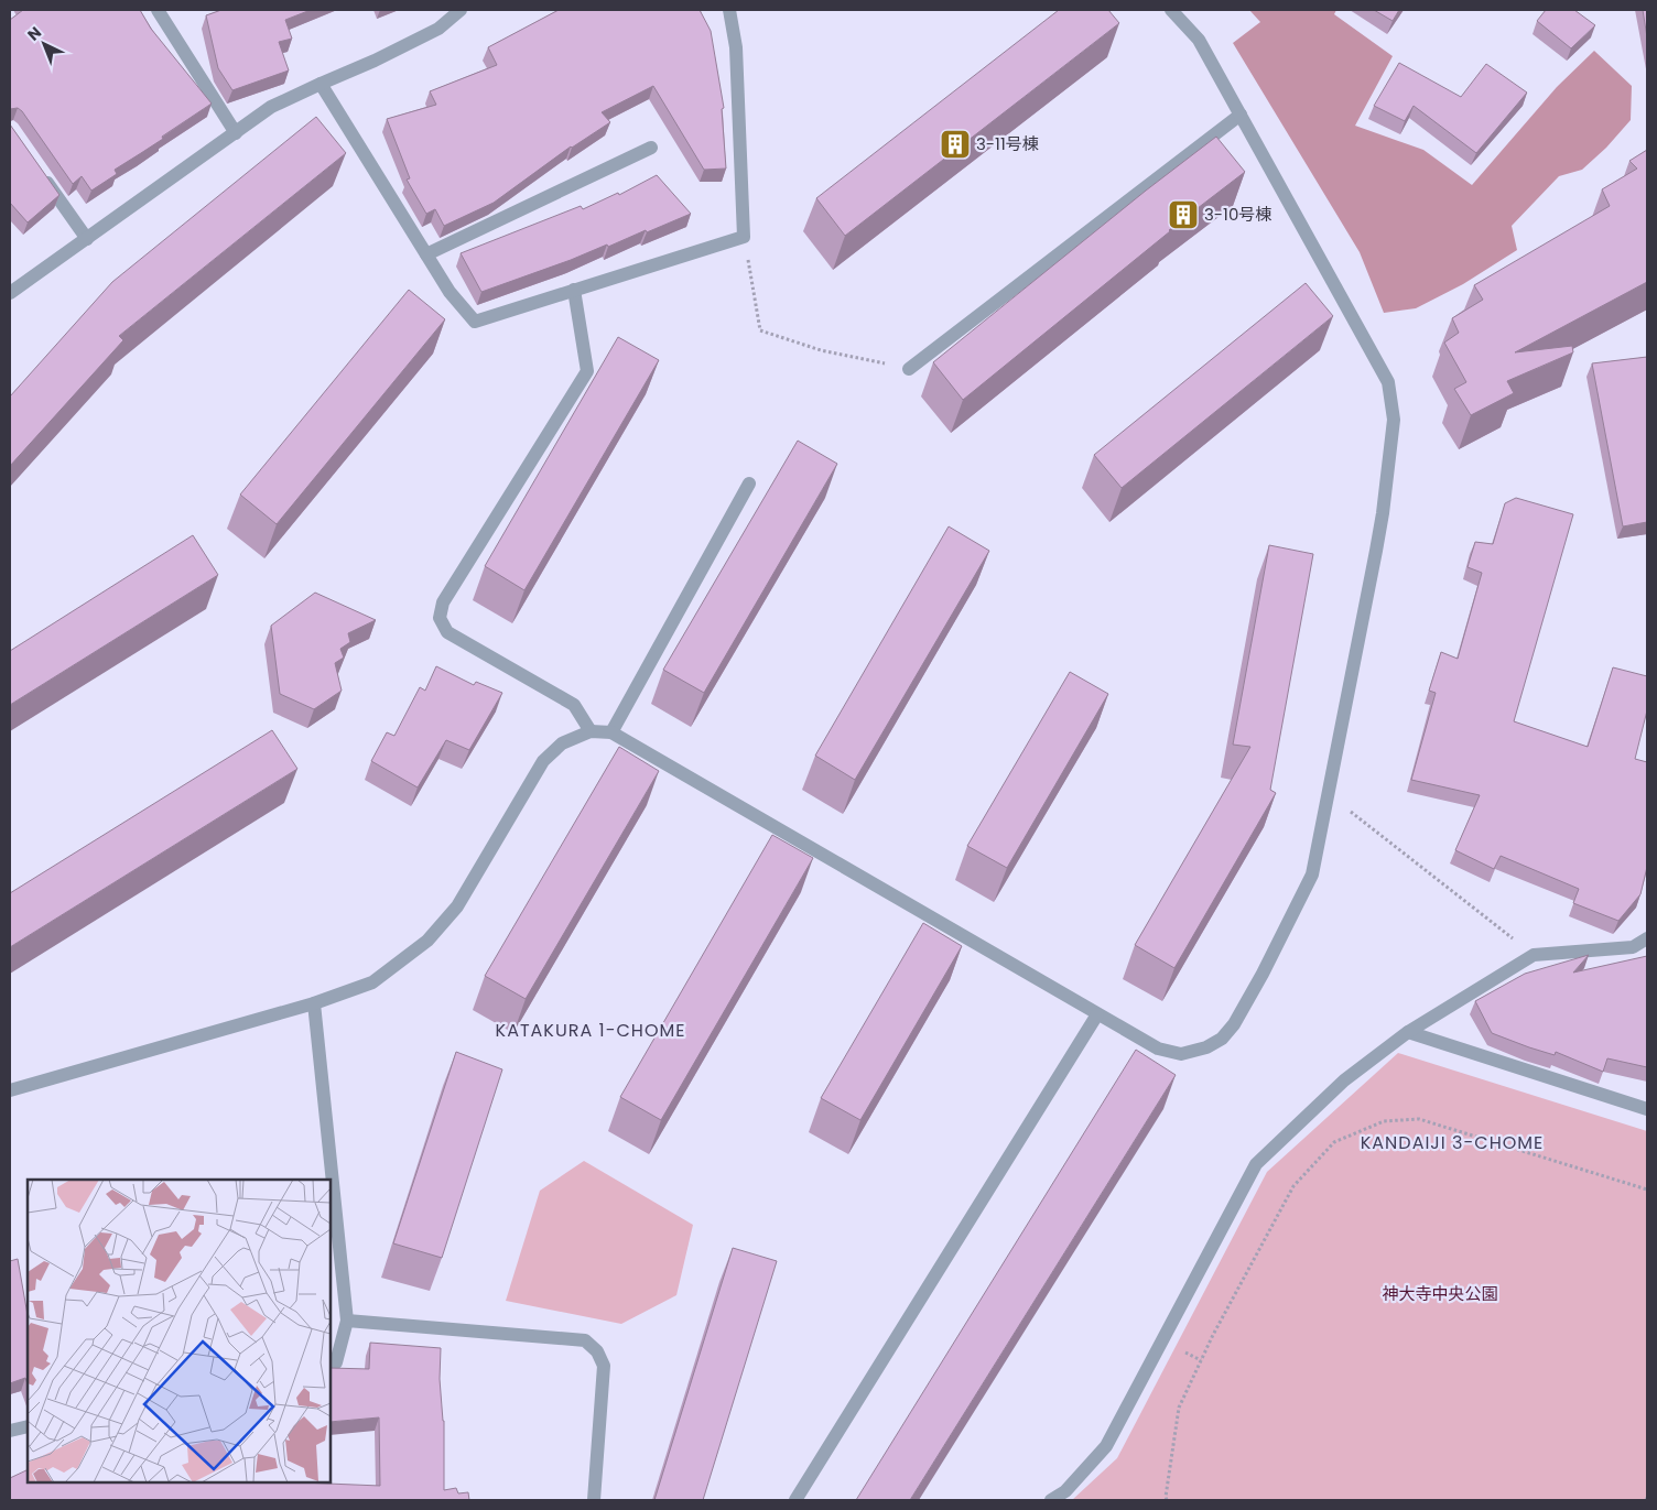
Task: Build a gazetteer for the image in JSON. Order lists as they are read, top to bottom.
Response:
{
  "districts": ["KATAKURA 1-CHOME", "KANDAIJI 3-CHOME"],
  "parks": ["神大寺中央公園"],
  "places": {
    "building": ["3-11号棟", "3-10号棟"]
  },
  "north": "top left"
}
